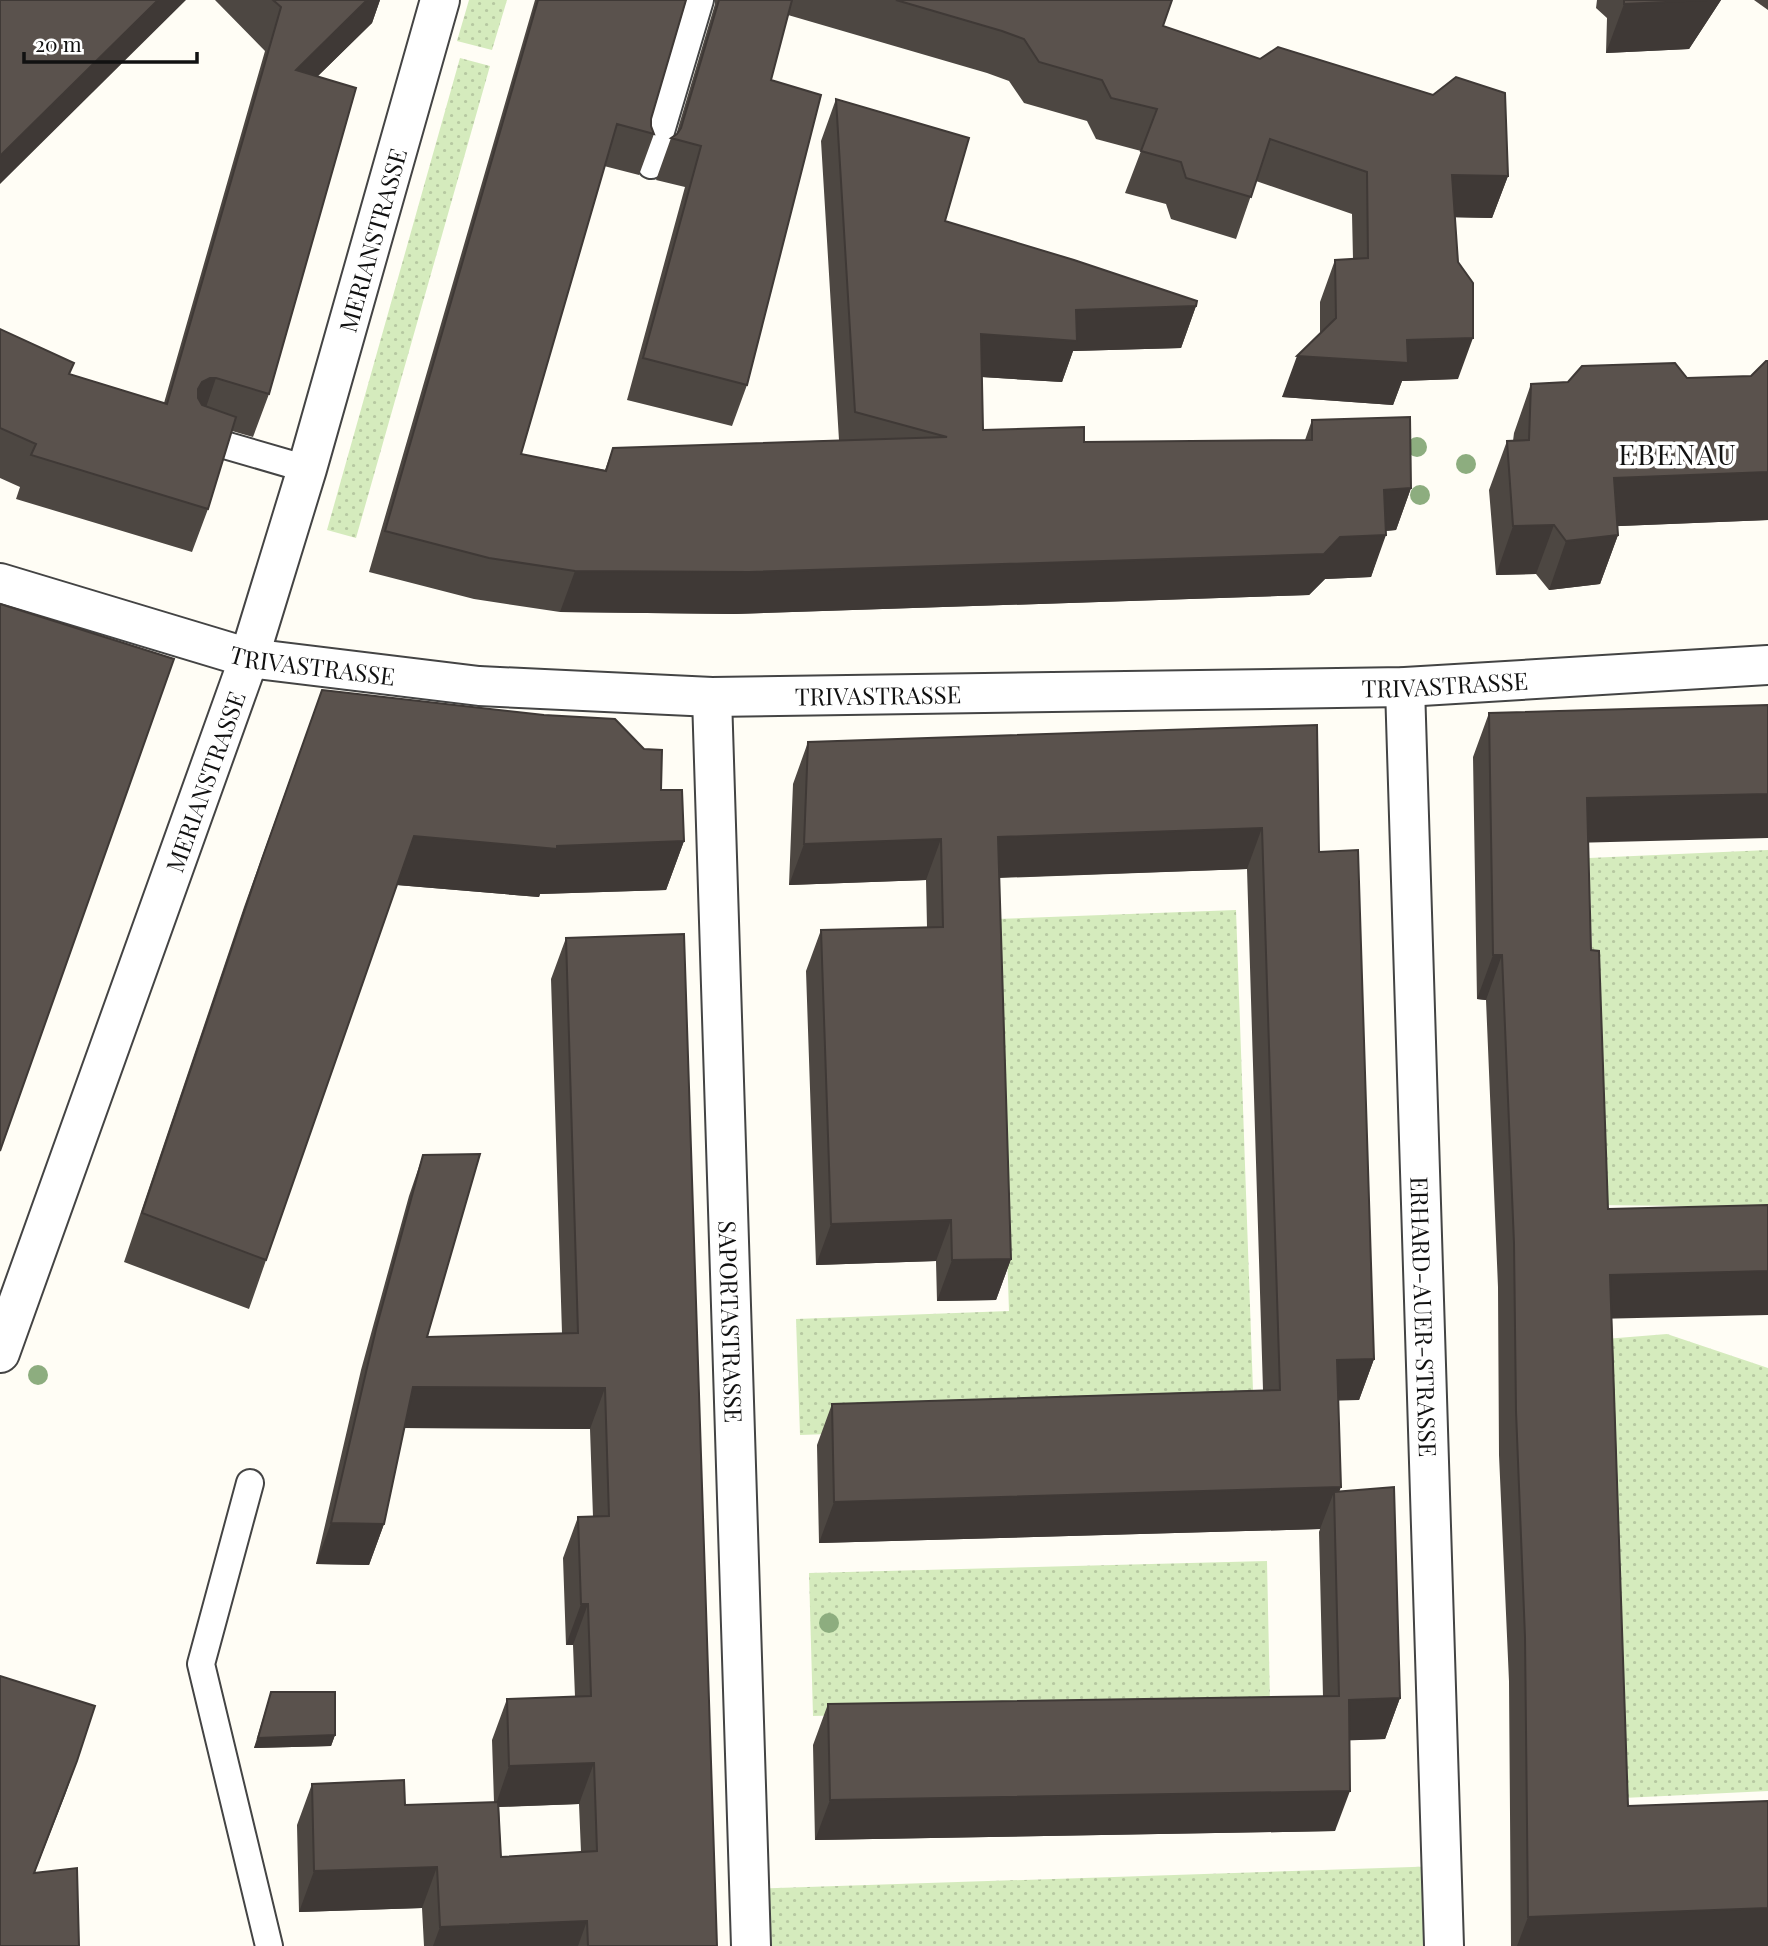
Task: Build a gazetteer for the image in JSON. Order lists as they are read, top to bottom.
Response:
{
  "streets": {
    "street": [
      "MERIANSTRASSE",
      "TRIVASTRASSE",
      "ERHARD-AUER-STRASSE",
      "SAPORTASTRASSE"
    ]
  },
  "crossings": [
    ["MERIANSTRASSE", "TRIVASTRASSE"],
    ["TRIVASTRASSE", "ERHARD-AUER-STRASSE"],
    ["TRIVASTRASSE", "SAPORTASTRASSE"]
  ],
  "districts": ["EBENAU"],
  "scale_bar": "20 m"
}
